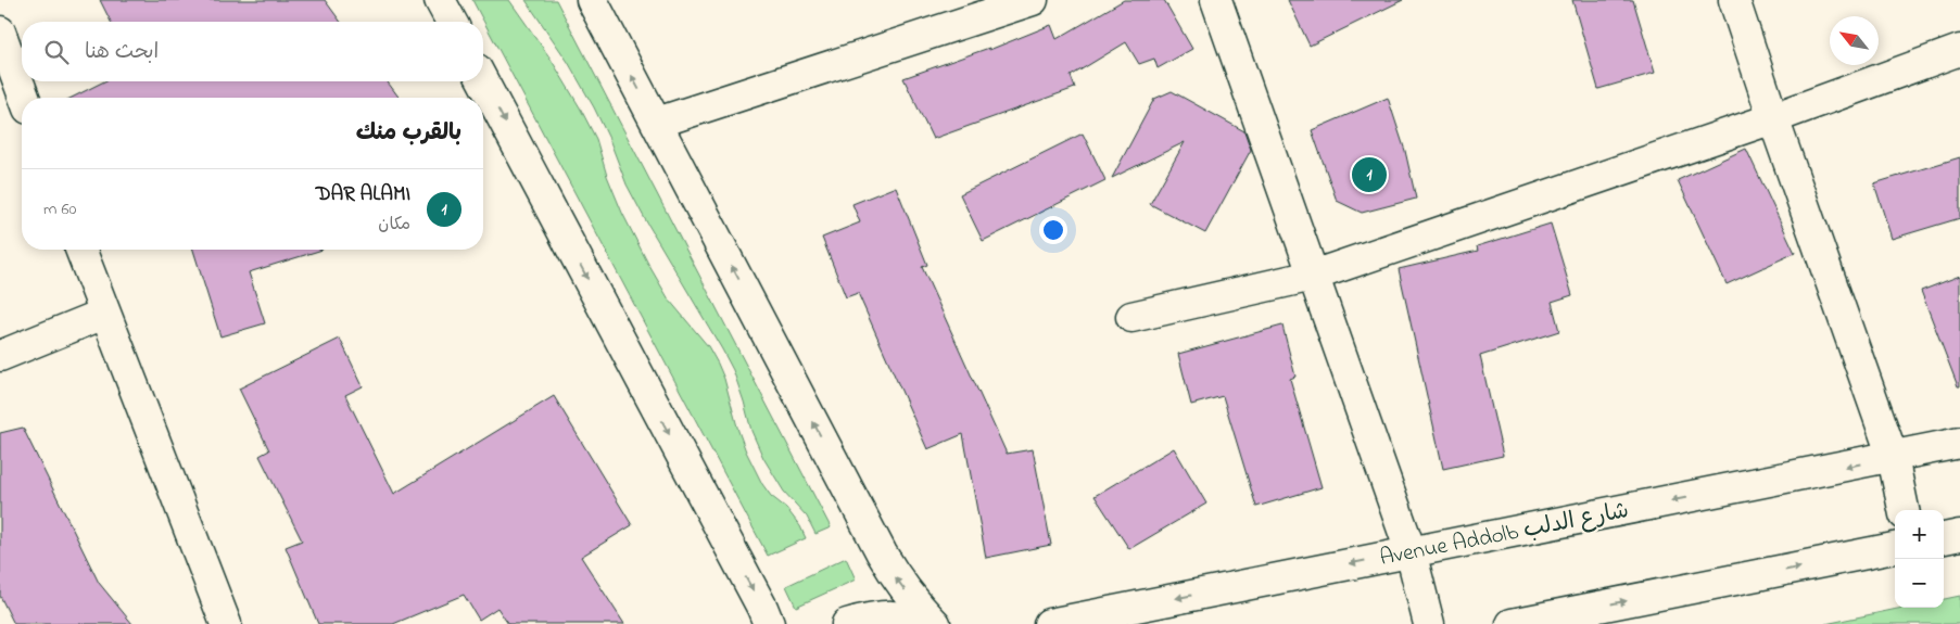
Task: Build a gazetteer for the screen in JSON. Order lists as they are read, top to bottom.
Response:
{
  "streets": {
    "street": ["Avenue Addolb شارع الدلب"]
  },
  "north": "top left",
  "page": {
    "search": "ابحث هنا",
    "heading": "بالقرب منك",
    "pins": "1",
    "list": [
      {
        "mark": "1",
        "name": "DAR ALAMI",
        "note": "مكان",
        "value": "60 m"
      }
    ],
    "map_buttons": ["+", "−"]
  }
}
